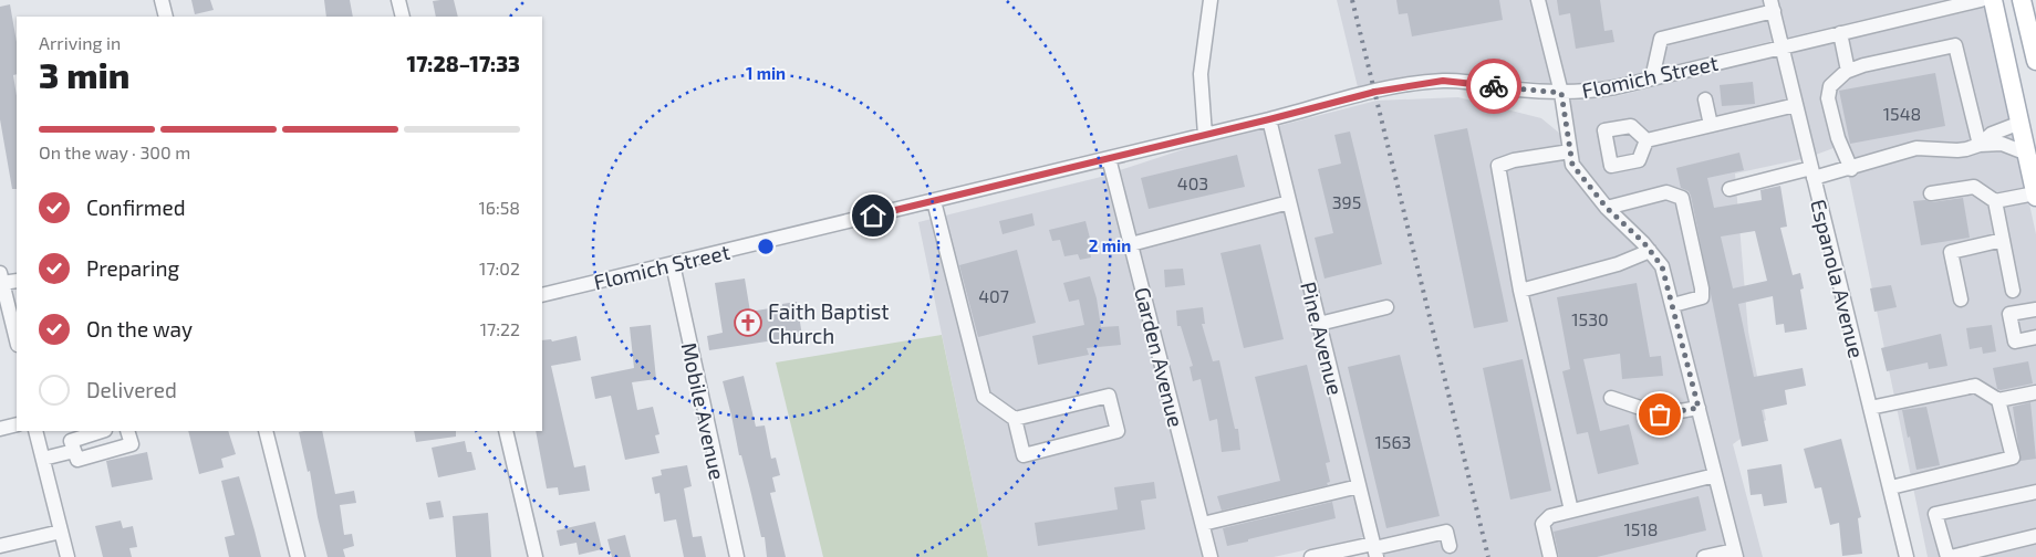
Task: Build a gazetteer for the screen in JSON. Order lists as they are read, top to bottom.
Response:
{
  "streets": {
    "street": [
      "Flomich Street",
      "Espanola Avenue",
      "Pine Avenue",
      "Garden Avenue",
      "Mobile Avenue"
    ]
  },
  "crossings": [
    ["Flomich Street", "Espanola Avenue"],
    ["Flomich Street", "Pine Avenue"],
    ["Flomich Street", "Garden Avenue"],
    ["Flomich Street", "Mobile Avenue"]
  ],
  "places": {
    "church": ["Faith Baptist Church"]
  },
  "house_numbers": [
    "1548",
    "403",
    "395",
    "407",
    "1530",
    "1563",
    "1518"
  ],
  "page": {
    "heading": ["3 min", "Arriving in", "17:28–17:33"],
    "bar": "On the way · 300 m",
    "list": [
      ["Confirmed", "16:58"],
      ["Preparing", "17:02"],
      ["On the way", "17:22"],
      "Delivered"
    ]
  },
  "rings": ["1 min", "2 min"]
}
